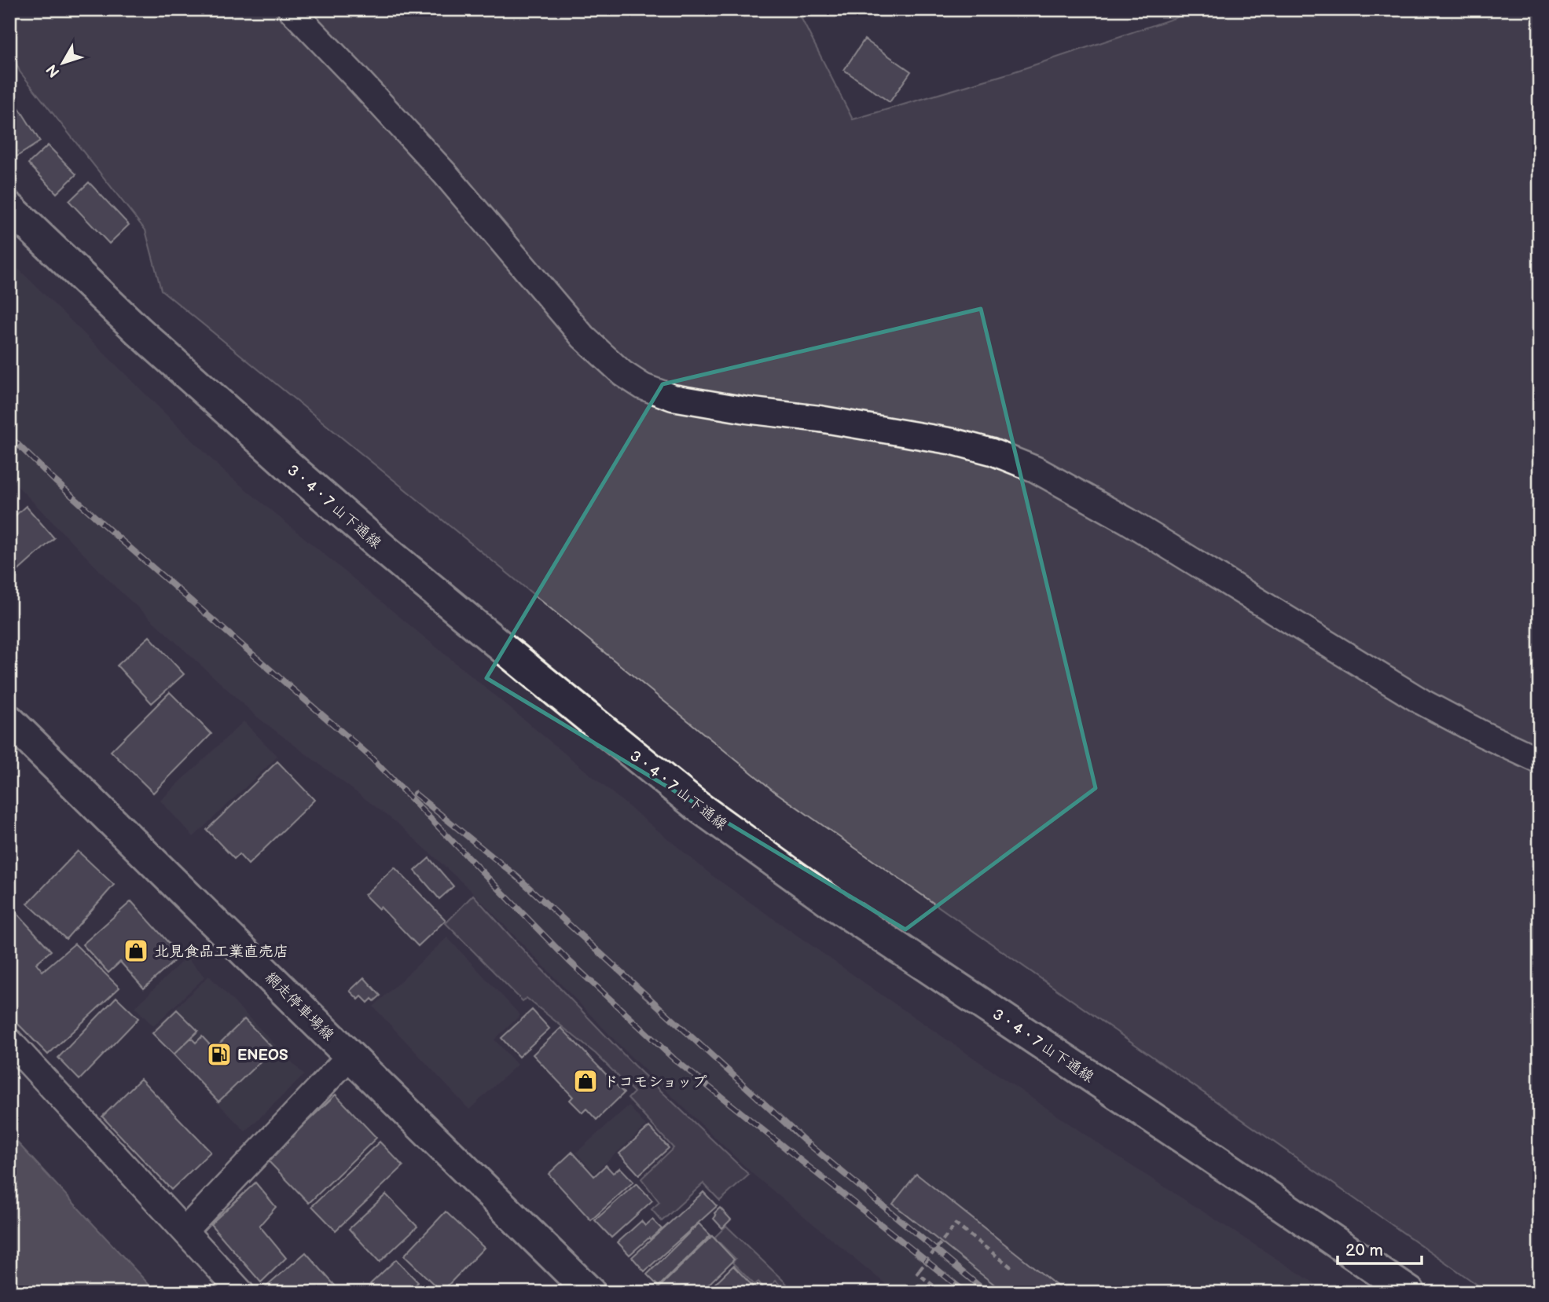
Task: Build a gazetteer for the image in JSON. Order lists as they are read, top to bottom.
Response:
{
  "streets": {
    "street": ["3・4・7 山下通線", "網走停車場線"]
  },
  "places": {
    "shop": ["北見食品工業直売店", "ドコモショップ"],
    "fuel station": ["ENEOS"]
  },
  "scale_bar": "20 m",
  "north": "bottom left"
}
